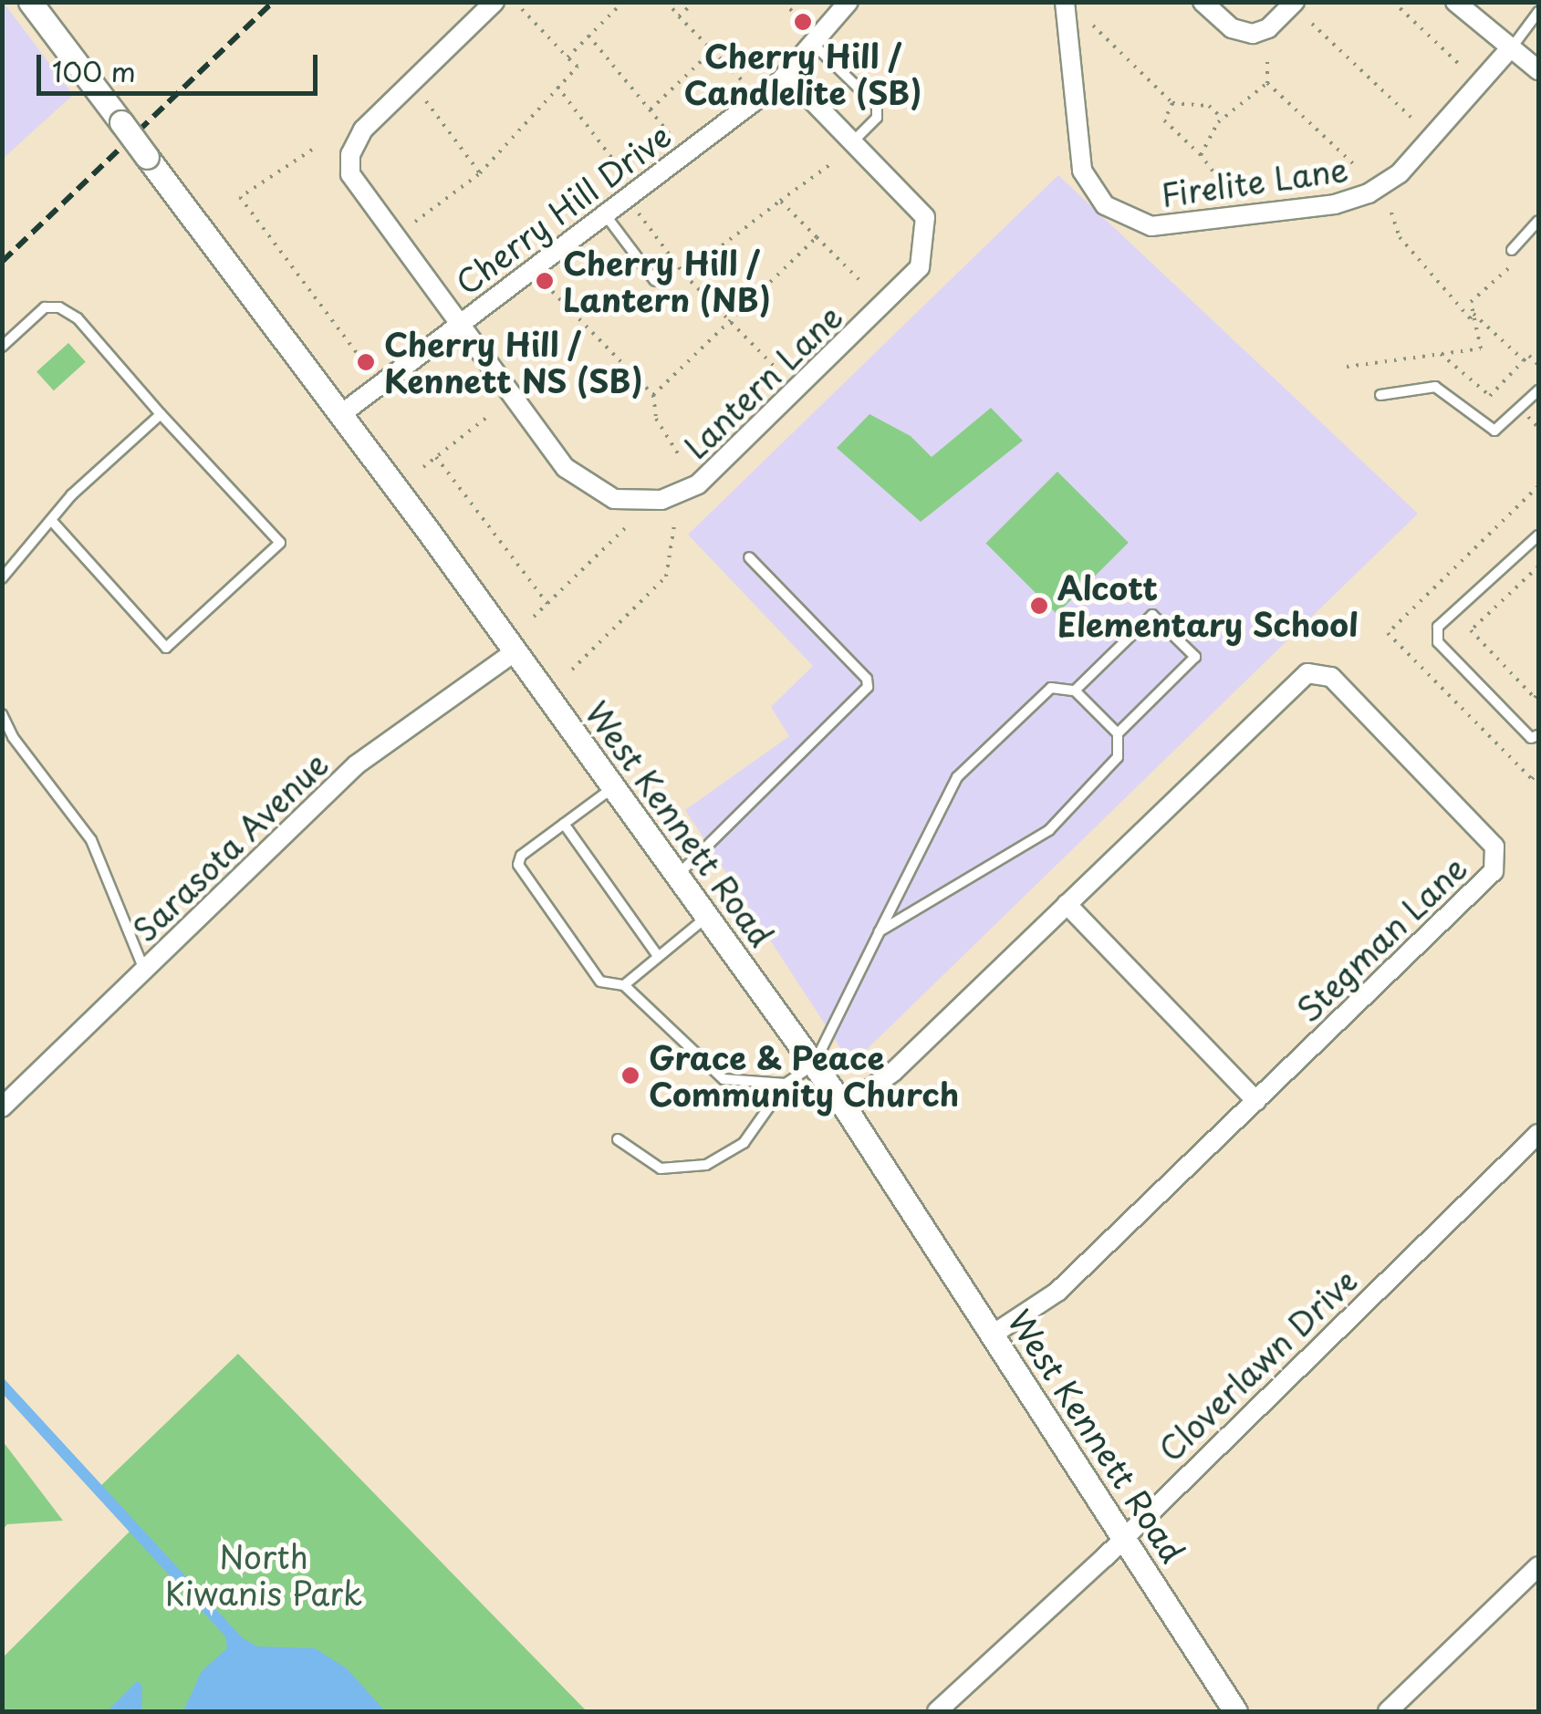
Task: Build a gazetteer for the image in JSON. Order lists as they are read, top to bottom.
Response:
{
  "streets": {
    "street": [
      "Firelite Lane",
      "Cherry Hill Drive",
      "Lantern Lane",
      "West Kennett Road",
      "Sarasota Avenue",
      "Stegman Lane",
      "Cloverlawn Drive"
    ]
  },
  "crossings": [
    ["Cherry Hill Drive", "Lantern Lane"],
    ["Cherry Hill Drive", "West Kennett Road"],
    ["West Kennett Road", "Sarasota Avenue"],
    ["West Kennett Road", "Stegman Lane"],
    ["West Kennett Road", "Cloverlawn Drive"]
  ],
  "parks": ["North Kiwanis Park"],
  "places": [
    "Cherry Hill / Candlelite (SB)",
    "Cherry Hill / Lantern (NB)",
    "Cherry Hill / Kennett NS (SB)",
    "Alcott Elementary School",
    "Grace & Peace Community Church"
  ],
  "scale_bar": "100 m"
}
